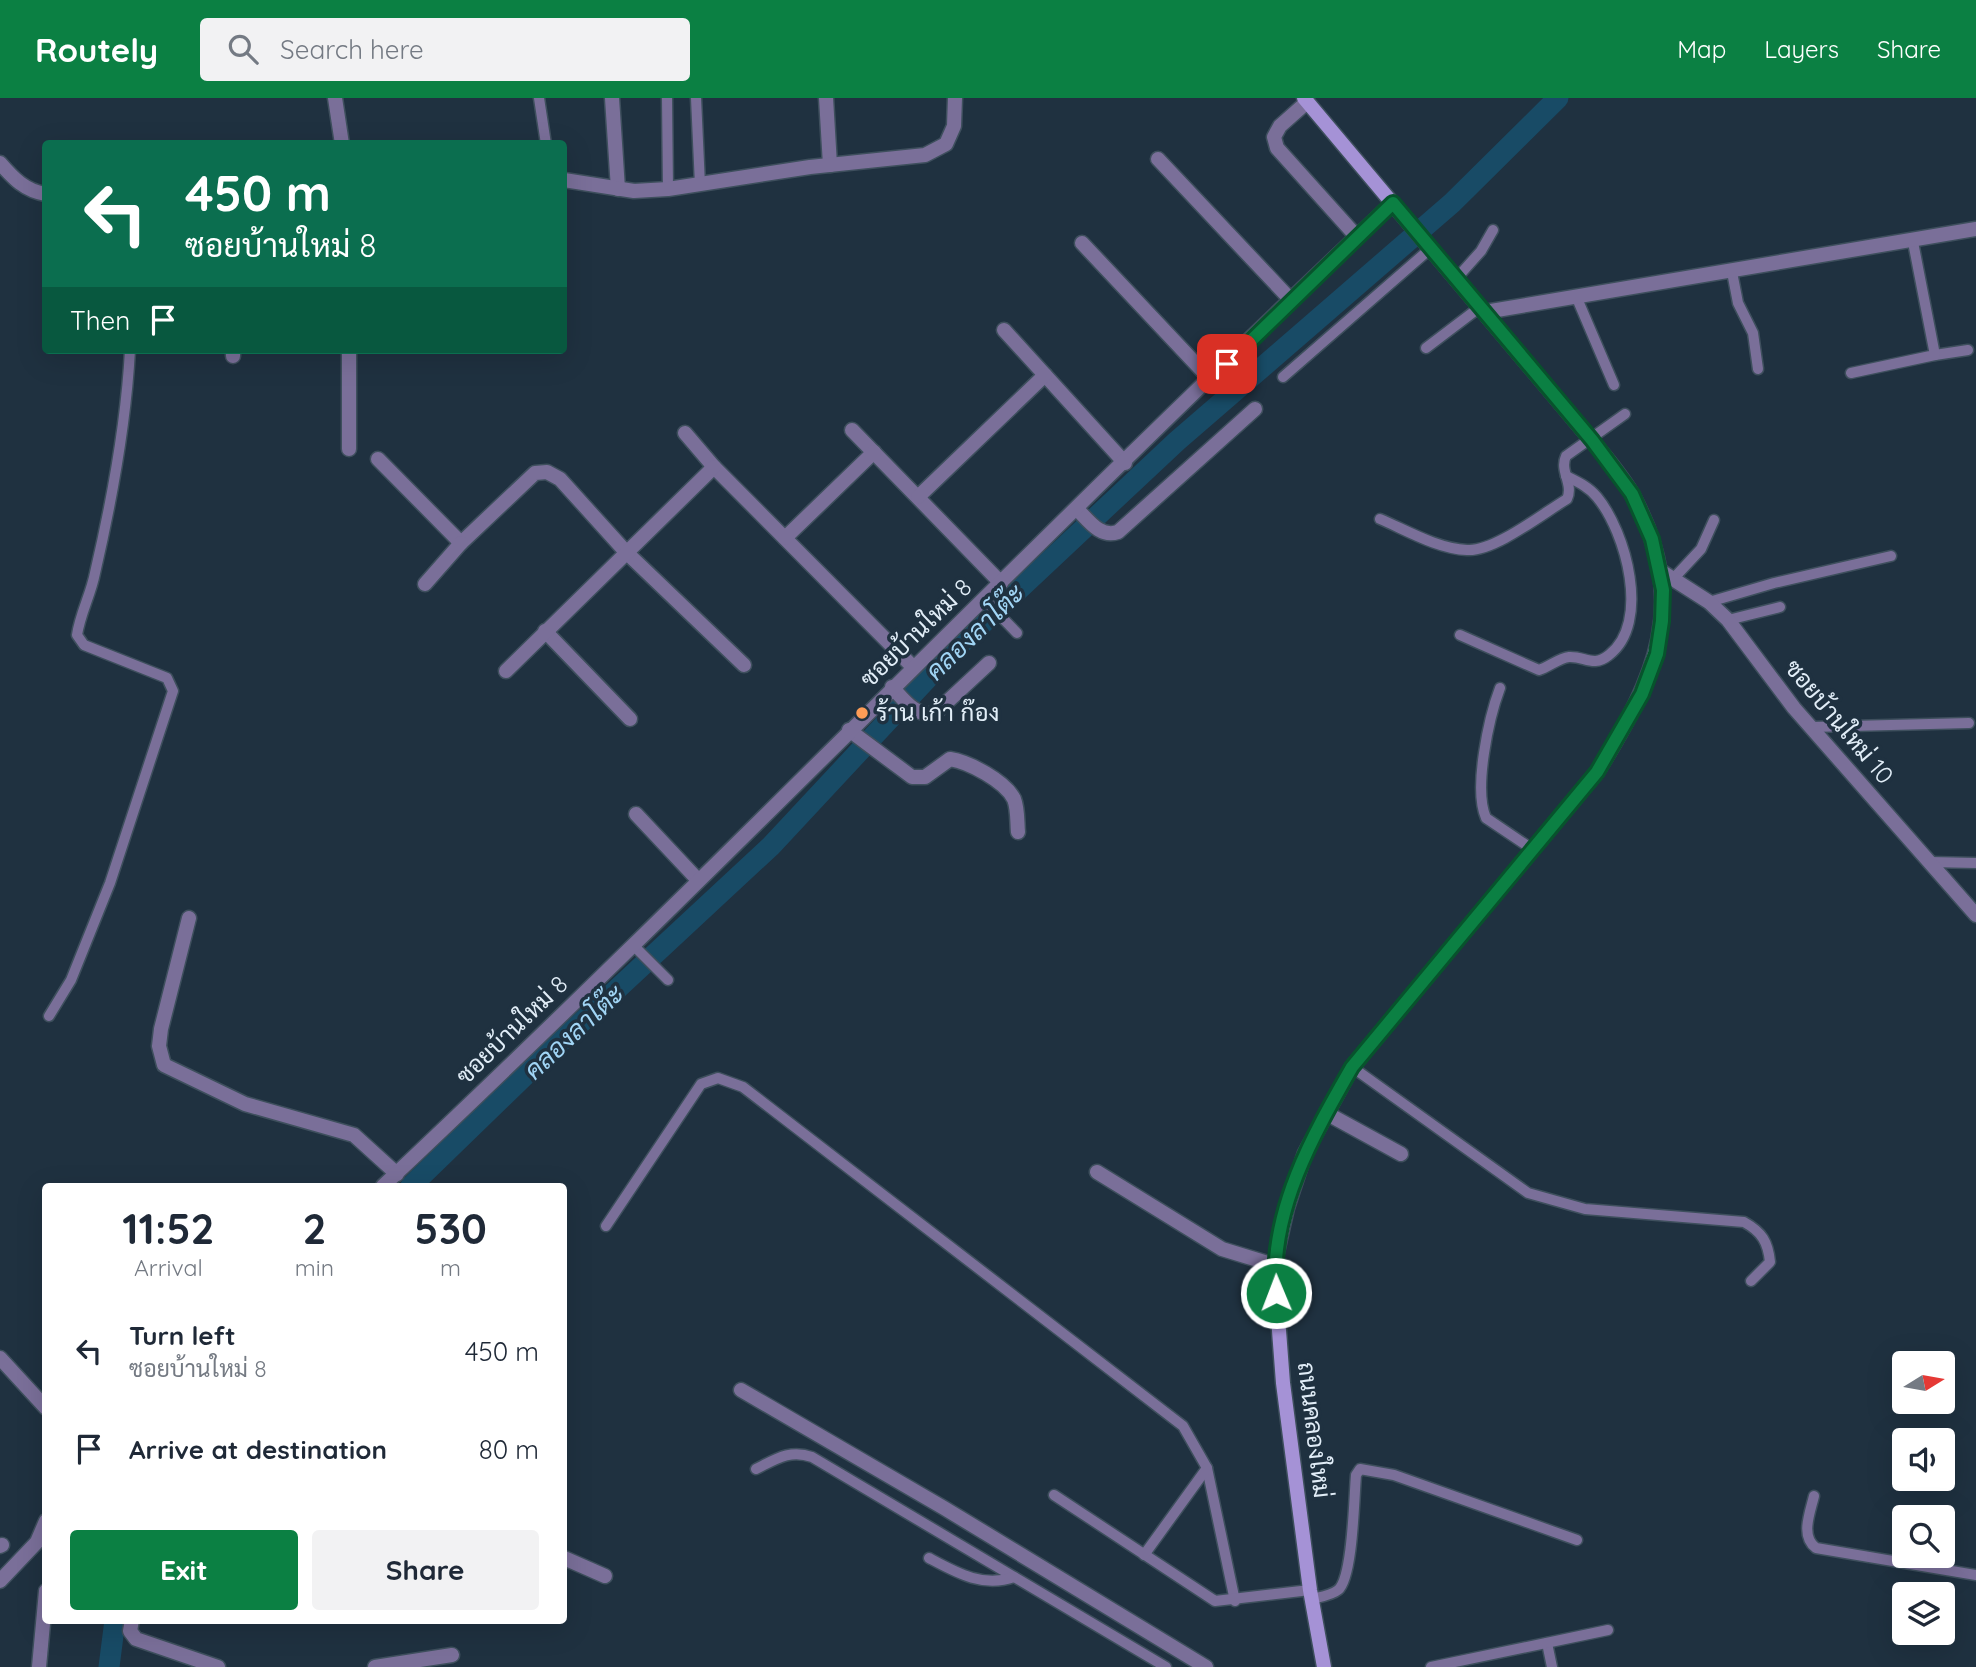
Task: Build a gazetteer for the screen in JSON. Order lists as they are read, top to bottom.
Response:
{
  "streets": {
    "street": ["ซอยบ้านใหม่ 8", "ซอยบ้านใหม่ 10", "ถนนคลองใหม่"]
  },
  "crossings": [
    ["ซอยบ้านใหม่ 8", "ถนนคลองใหม่"],
    ["ซอยบ้านใหม่ 10", "ถนนคลองใหม่"]
  ],
  "water": ["คลองลาโต๊ะ"],
  "places": ["ร้าน เก้า ก๊อง"],
  "north": "right",
  "page": {
    "header": "Routely",
    "search": "Search here",
    "nav": ["Map", "Layers", "Share"],
    "turn": ["450 m", "ซอยบ้านใหม่ 8"],
    "then": "Then",
    "eta": [
      "11:52",
      "Arrival",
      "2",
      "min",
      "530",
      "m"
    ],
    "list": [
      {
        "name": "Turn left",
        "note": "ซอยบ้านใหม่ 8",
        "value": "450 m"
      },
      {
        "name": "Arrive at destination",
        "value": "80 m"
      }
    ],
    "buttons": ["Exit", "Share"]
  }
}
